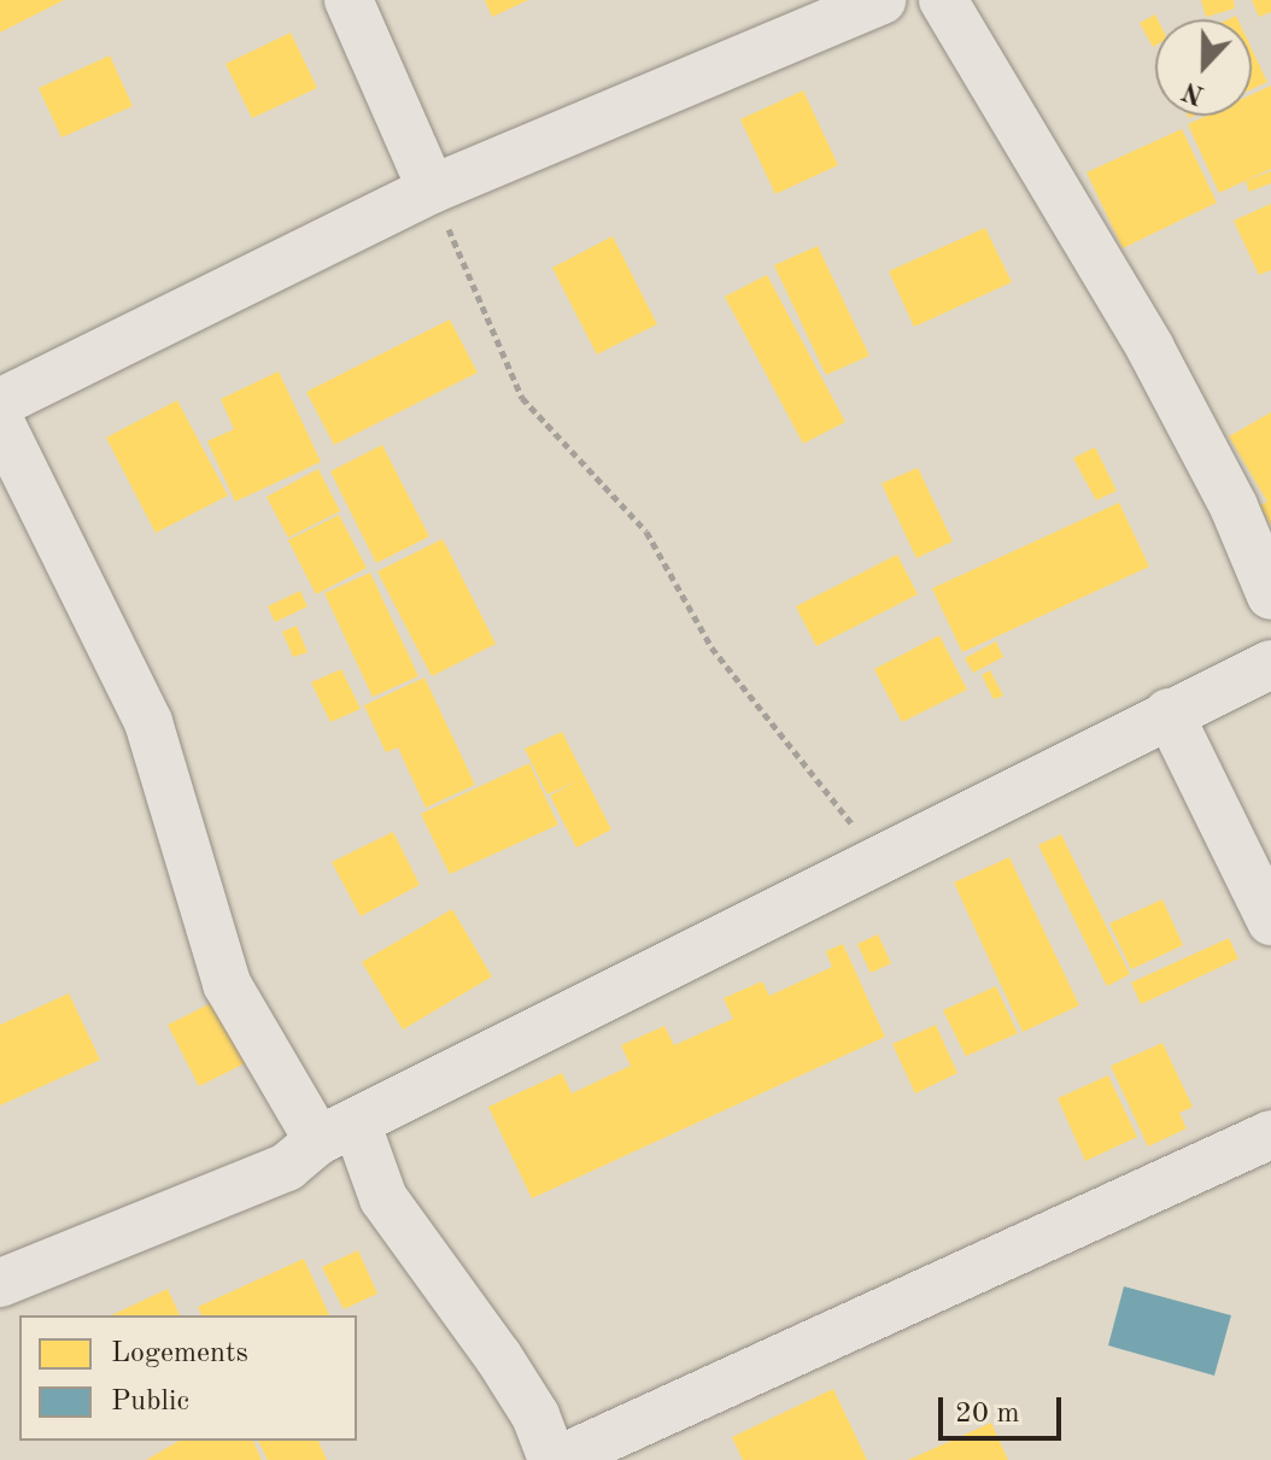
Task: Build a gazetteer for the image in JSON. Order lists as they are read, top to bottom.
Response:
{
  "legend": ["Logements", "Public"],
  "scale_bar": "20 m",
  "north": "bottom"
}
